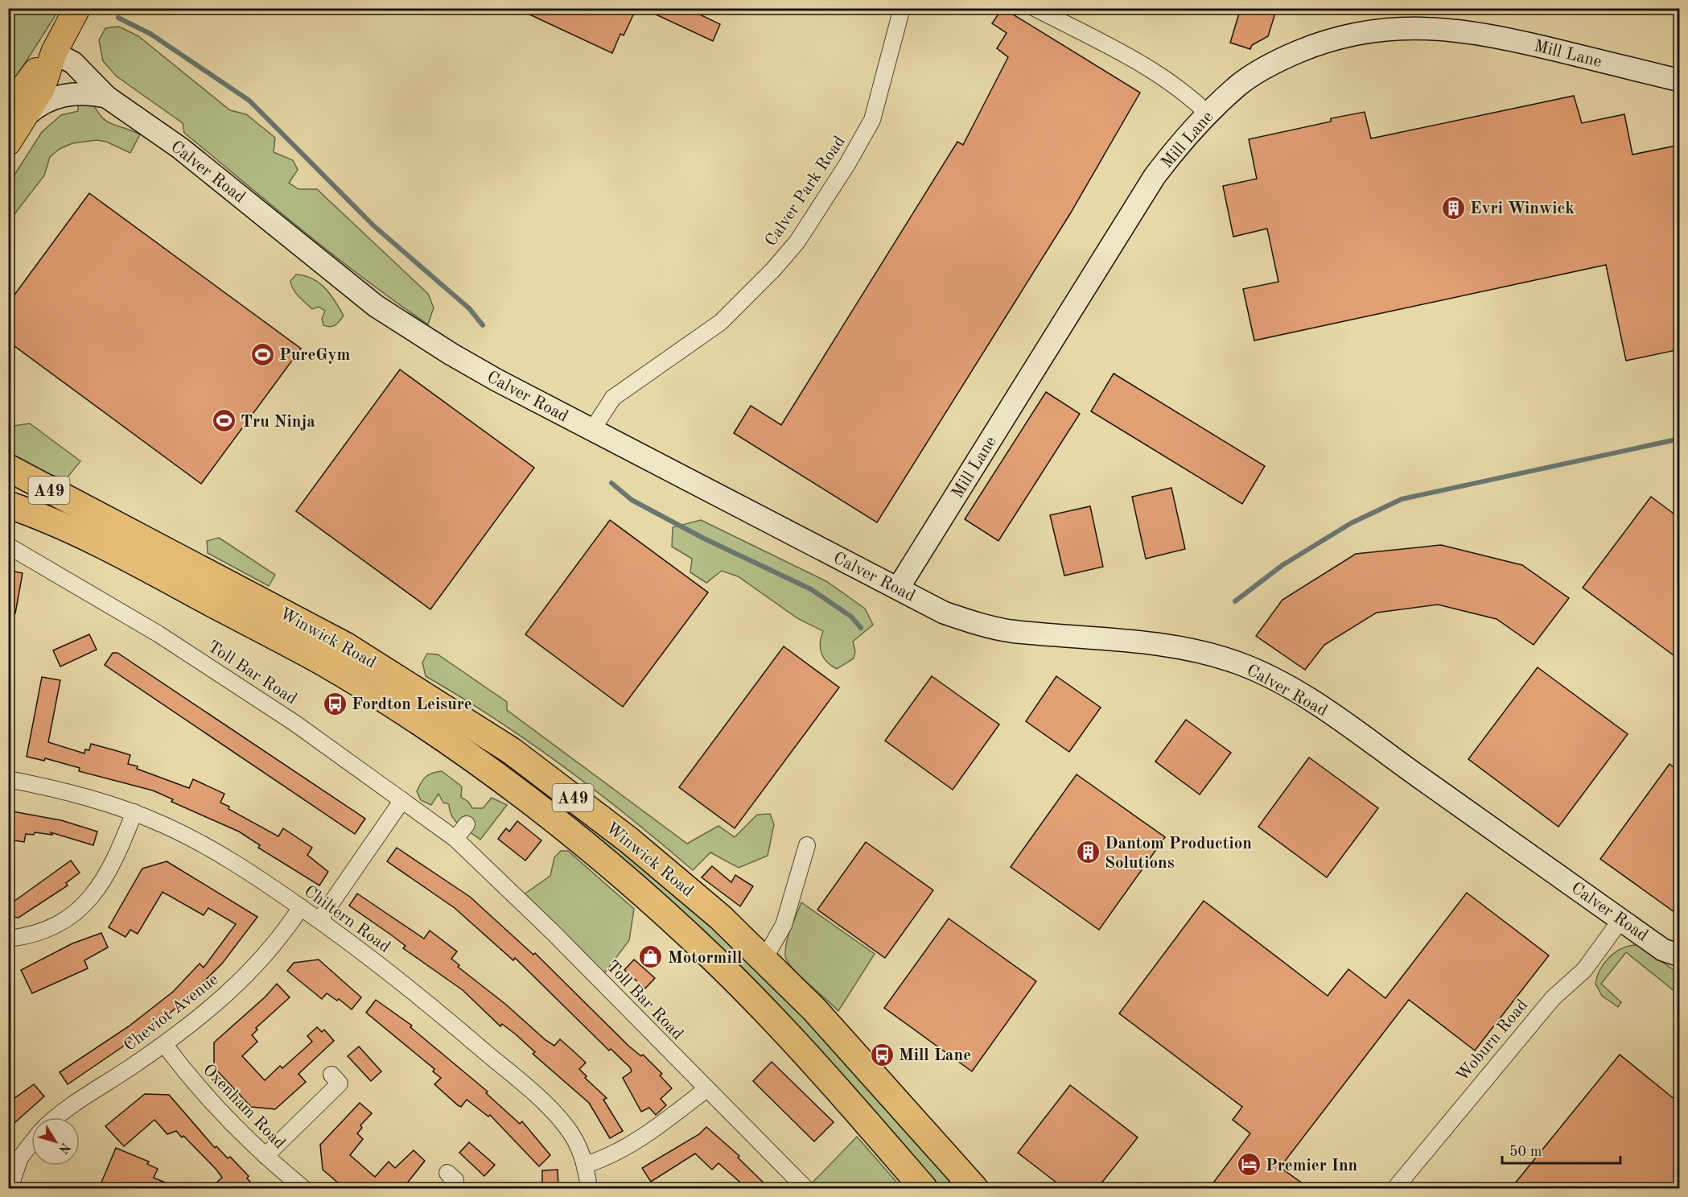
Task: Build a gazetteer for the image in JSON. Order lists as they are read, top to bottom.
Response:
{
  "streets": {
    "highway": ["A49", "Winwick Road"],
    "street": [
      "Mill Lane",
      "Calver Road",
      "Calver Park Road",
      "Toll Bar Road",
      "Chiltern Road",
      "Cheviot Avenue",
      "Woburn Road",
      "Oxenham Road"
    ]
  },
  "crossings": [
    ["Mill Lane", "Calver Road"],
    ["Calver Road", "Calver Park Road"],
    ["Calver Road", "Woburn Road"],
    ["Chiltern Road", "Cheviot Avenue"],
    ["Cheviot Avenue", "Oxenham Road"]
  ],
  "places": {
    "building": ["Evri Winwick", "Dantom Production Solutions"],
    "sports": ["PureGym", "Tru Ninja"],
    "bus stop": ["Fordton Leisure", "Mill Lane"],
    "shop": ["Motormill"],
    "hotel": ["Premier Inn"]
  },
  "scale_bar": "50 m",
  "north": "bottom right"
}
